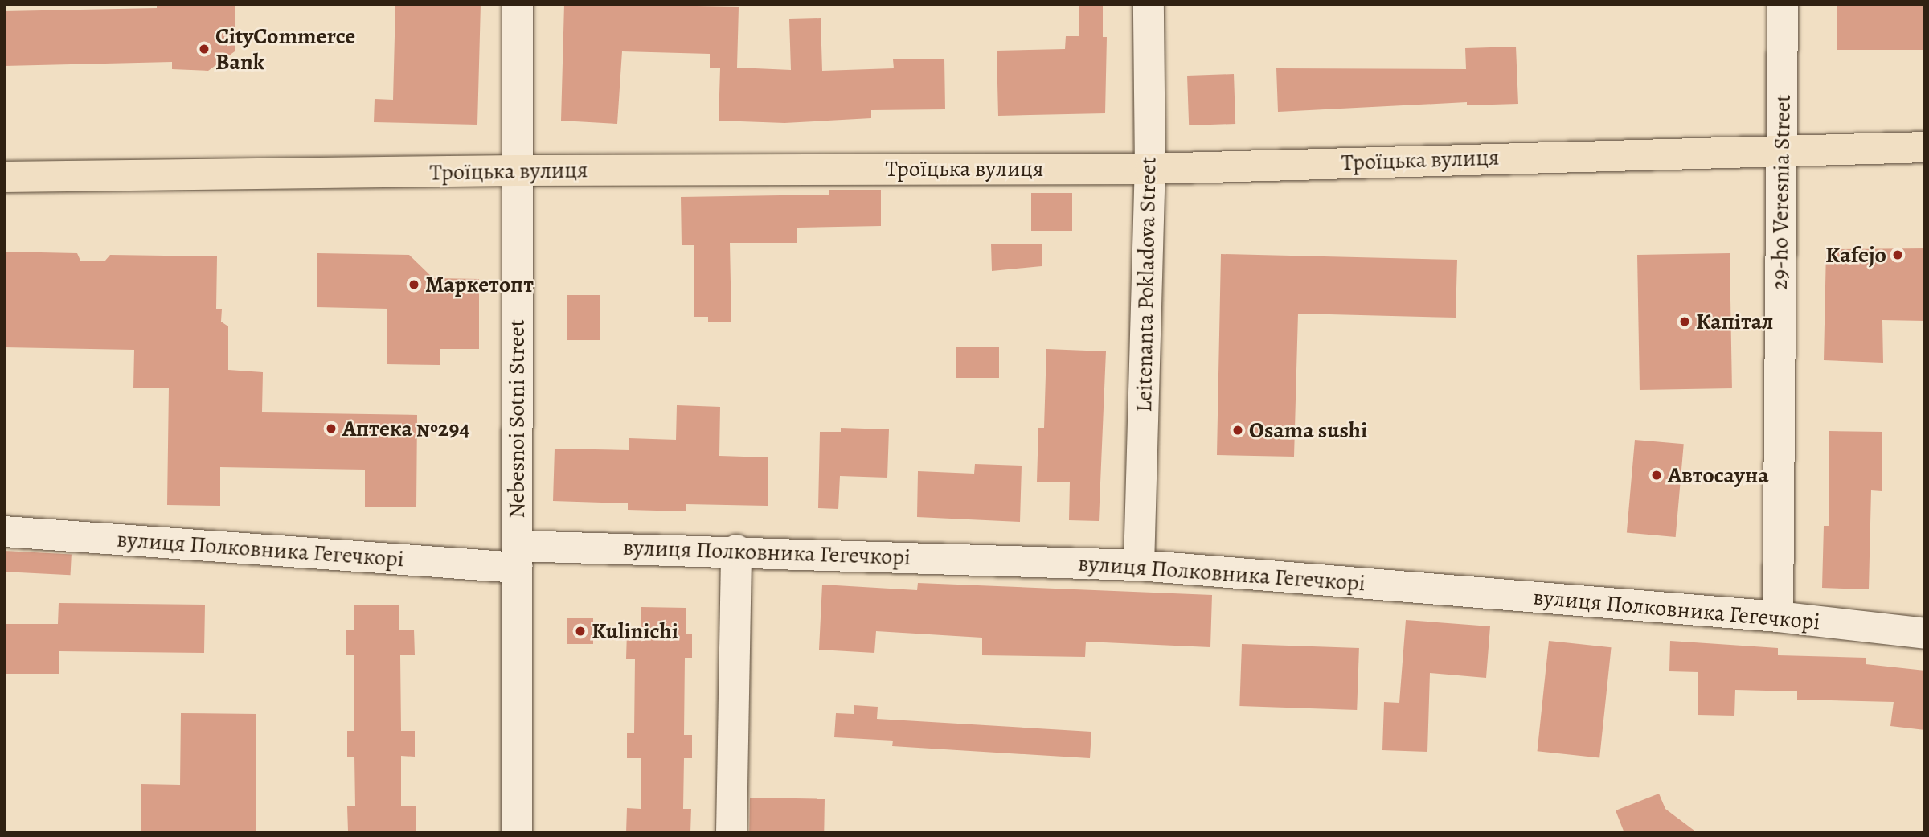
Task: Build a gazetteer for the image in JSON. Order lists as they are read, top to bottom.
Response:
{
  "streets": {
    "main road": ["Троїцька вулиця"],
    "street": [
      "29-ho Veresnia Street",
      "Leitenanta Pokladova Street",
      "Nebesnoi Sotni Street",
      "вулиця Полковника Гегечкорі"
    ]
  },
  "crossings": [
    ["Троїцька вулиця", "29-ho Veresnia Street"],
    ["Троїцька вулиця", "Leitenanta Pokladova Street"],
    ["Троїцька вулиця", "Nebesnoi Sotni Street"],
    ["29-ho Veresnia Street", "вулиця Полковника Гегечкорі"],
    ["Leitenanta Pokladova Street", "вулиця Полковника Гегечкорі"],
    ["Nebesnoi Sotni Street", "вулиця Полковника Гегечкорі"]
  ],
  "places": [
    "CityCommerce Bank",
    "Kafejo",
    "Маркетопт",
    "Капітал",
    "Аптека №294",
    "Osama sushi",
    "Автосауна",
    "Kulinichi"
  ]
}
